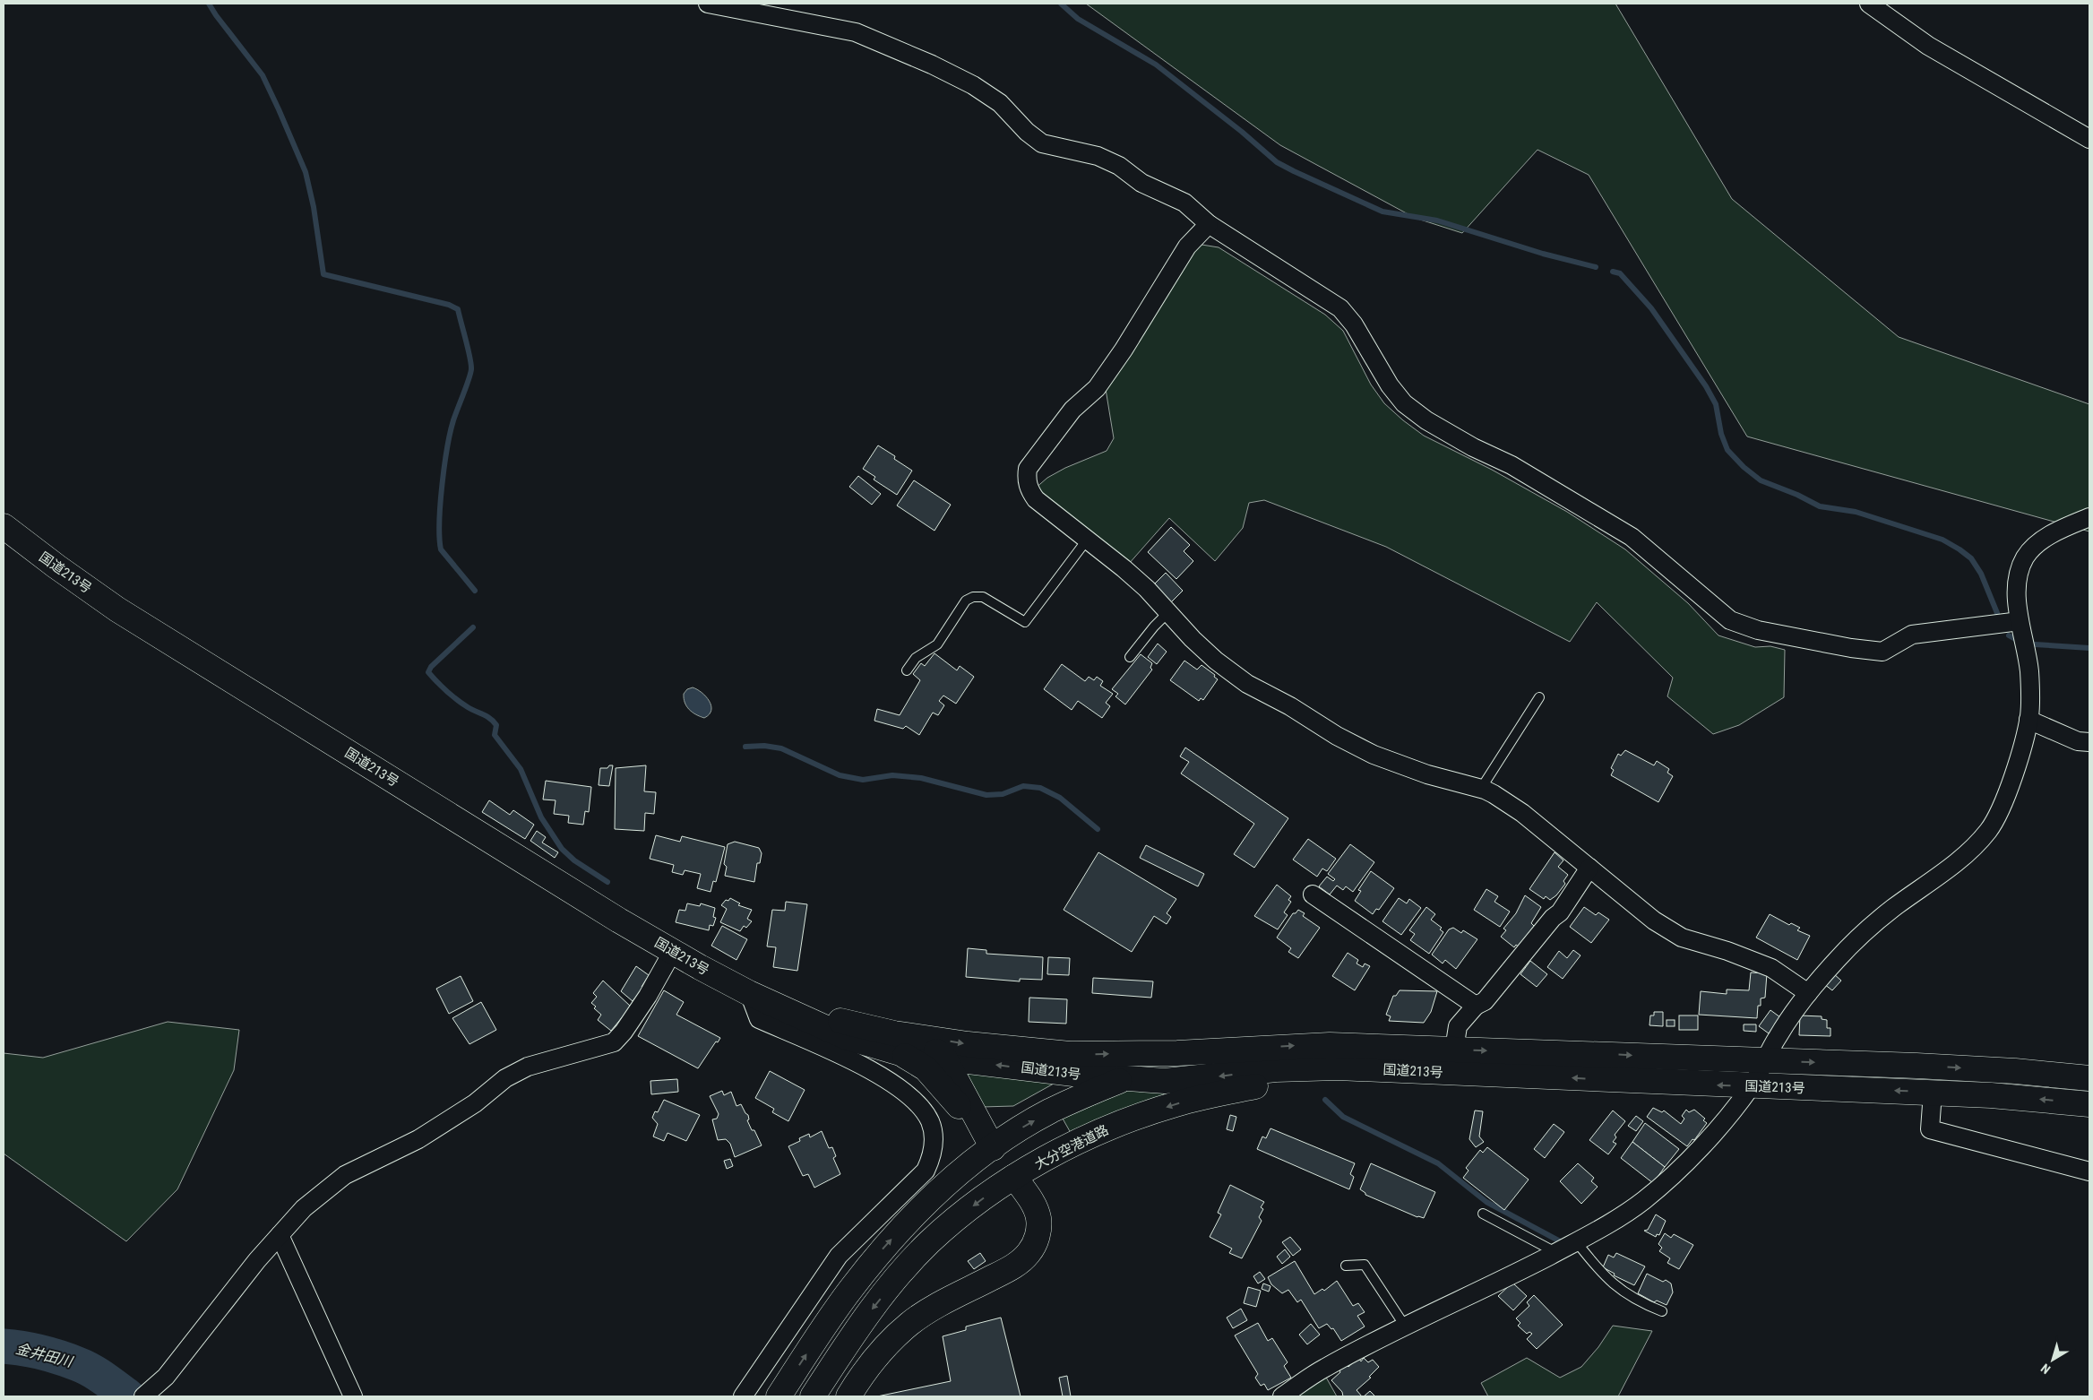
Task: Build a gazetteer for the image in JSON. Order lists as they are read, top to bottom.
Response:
{
  "streets": {
    "main road": ["国道213号", "大分空港道路"]
  },
  "crossings": [
    ["国道213号", "大分空港道路"]
  ],
  "water": ["金井田川"],
  "north": "bottom left"
}
